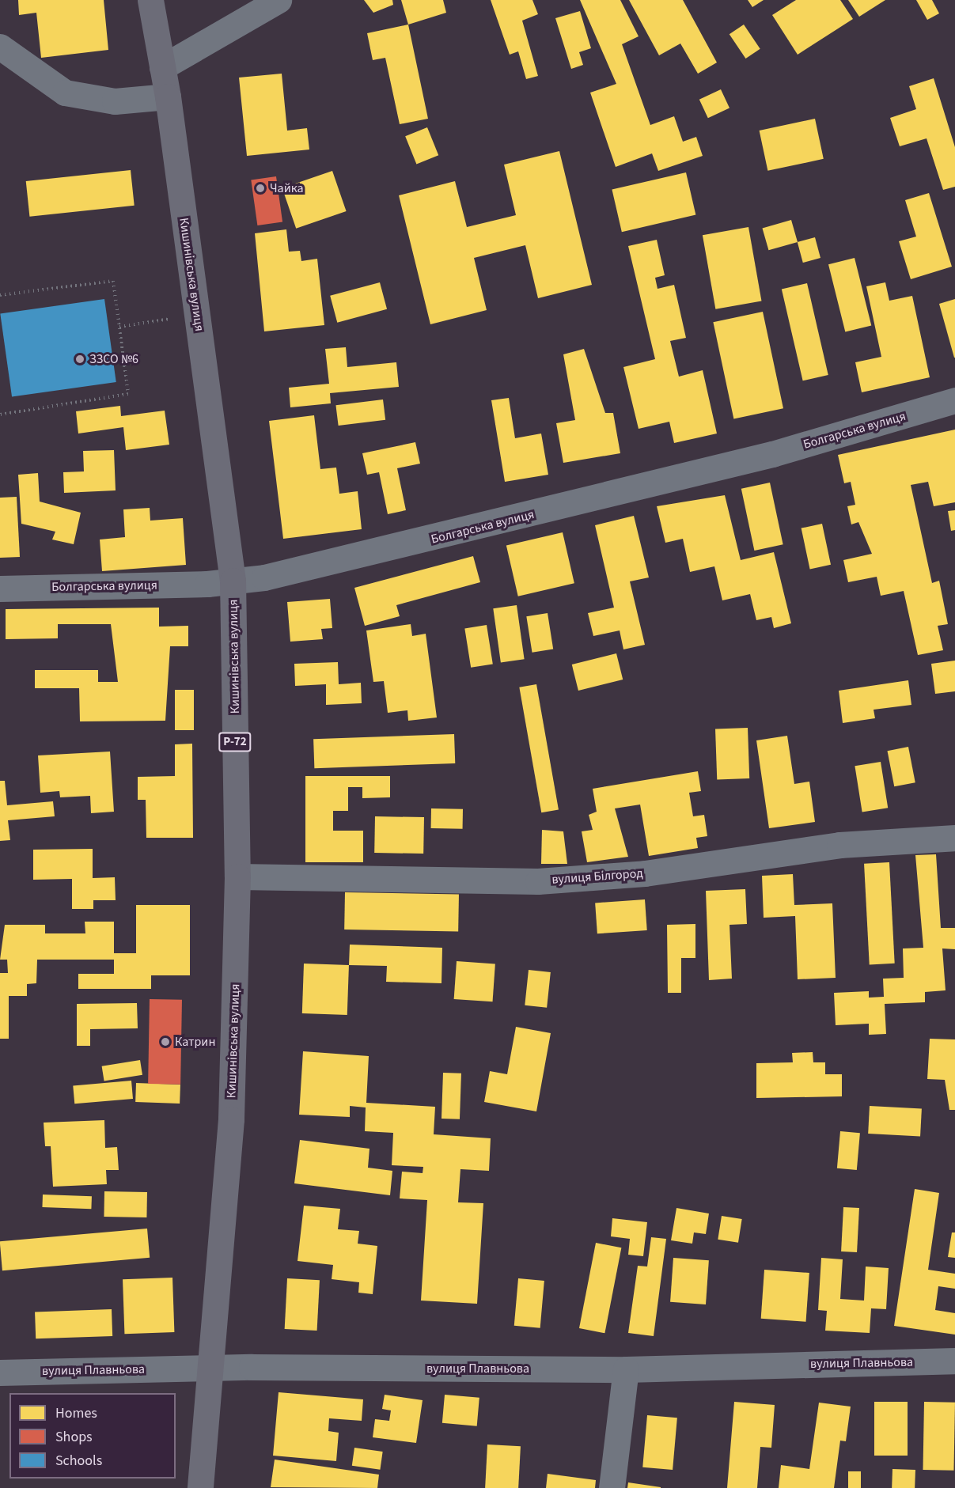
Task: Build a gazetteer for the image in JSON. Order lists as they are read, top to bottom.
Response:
{
  "streets": {
    "main road": ["Кишинівська вулиця", "Р-72"],
    "street": ["Болгарська вулиця", "вулиця Білгород", "вулиця Плавньова"]
  },
  "crossings": [
    ["Кишинівська вулиця", "Болгарська вулиця"],
    ["Кишинівська вулиця", "вулиця Білгород"],
    ["Кишинівська вулиця", "вулиця Плавньова"]
  ],
  "places": ["Чайка", "ЗЗСО №6", "Катрин"],
  "legend": ["Homes", "Shops", "Schools"]
}
